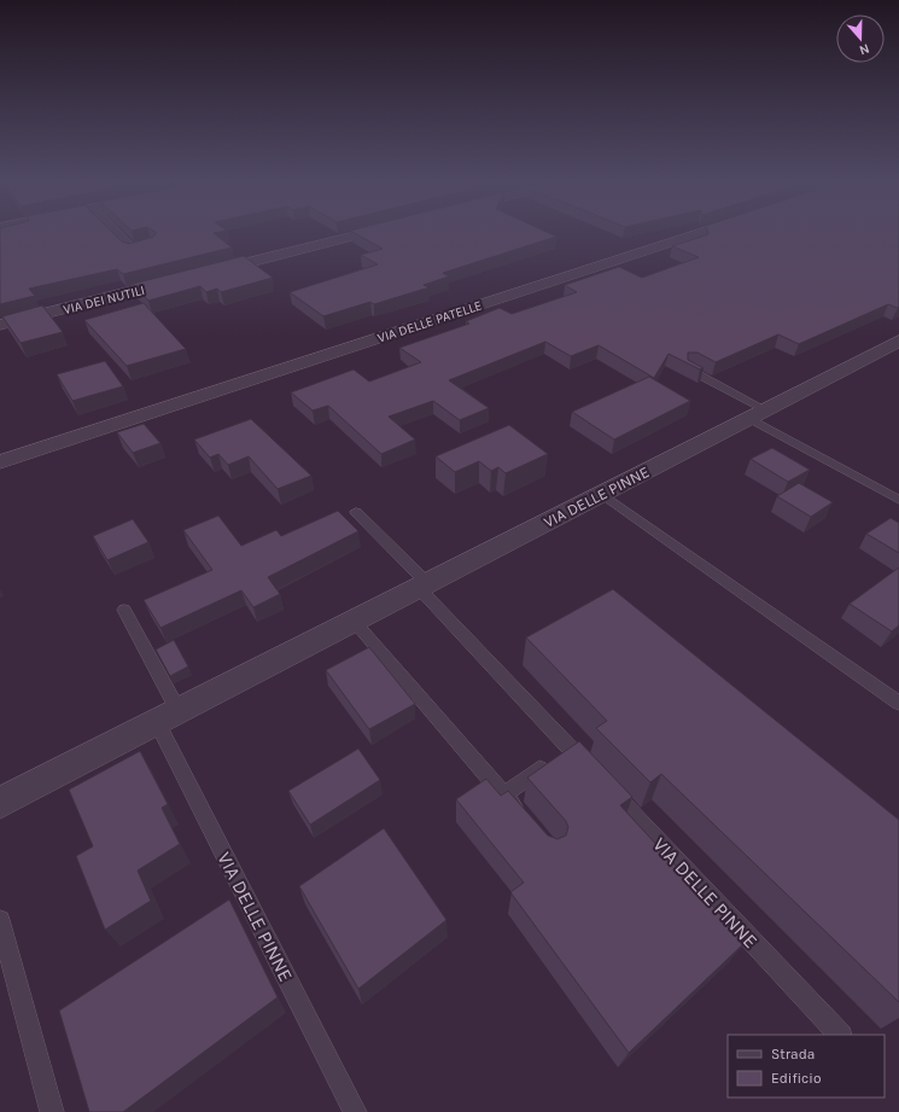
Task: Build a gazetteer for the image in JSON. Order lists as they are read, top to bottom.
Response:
{
  "streets": {
    "street": ["VIA DEI NUTILI", "VIA DELLE PATELLE", "VIA DELLE PINNE"]
  },
  "legend": ["Strada", "Edificio"],
  "north": "bottom"
}
